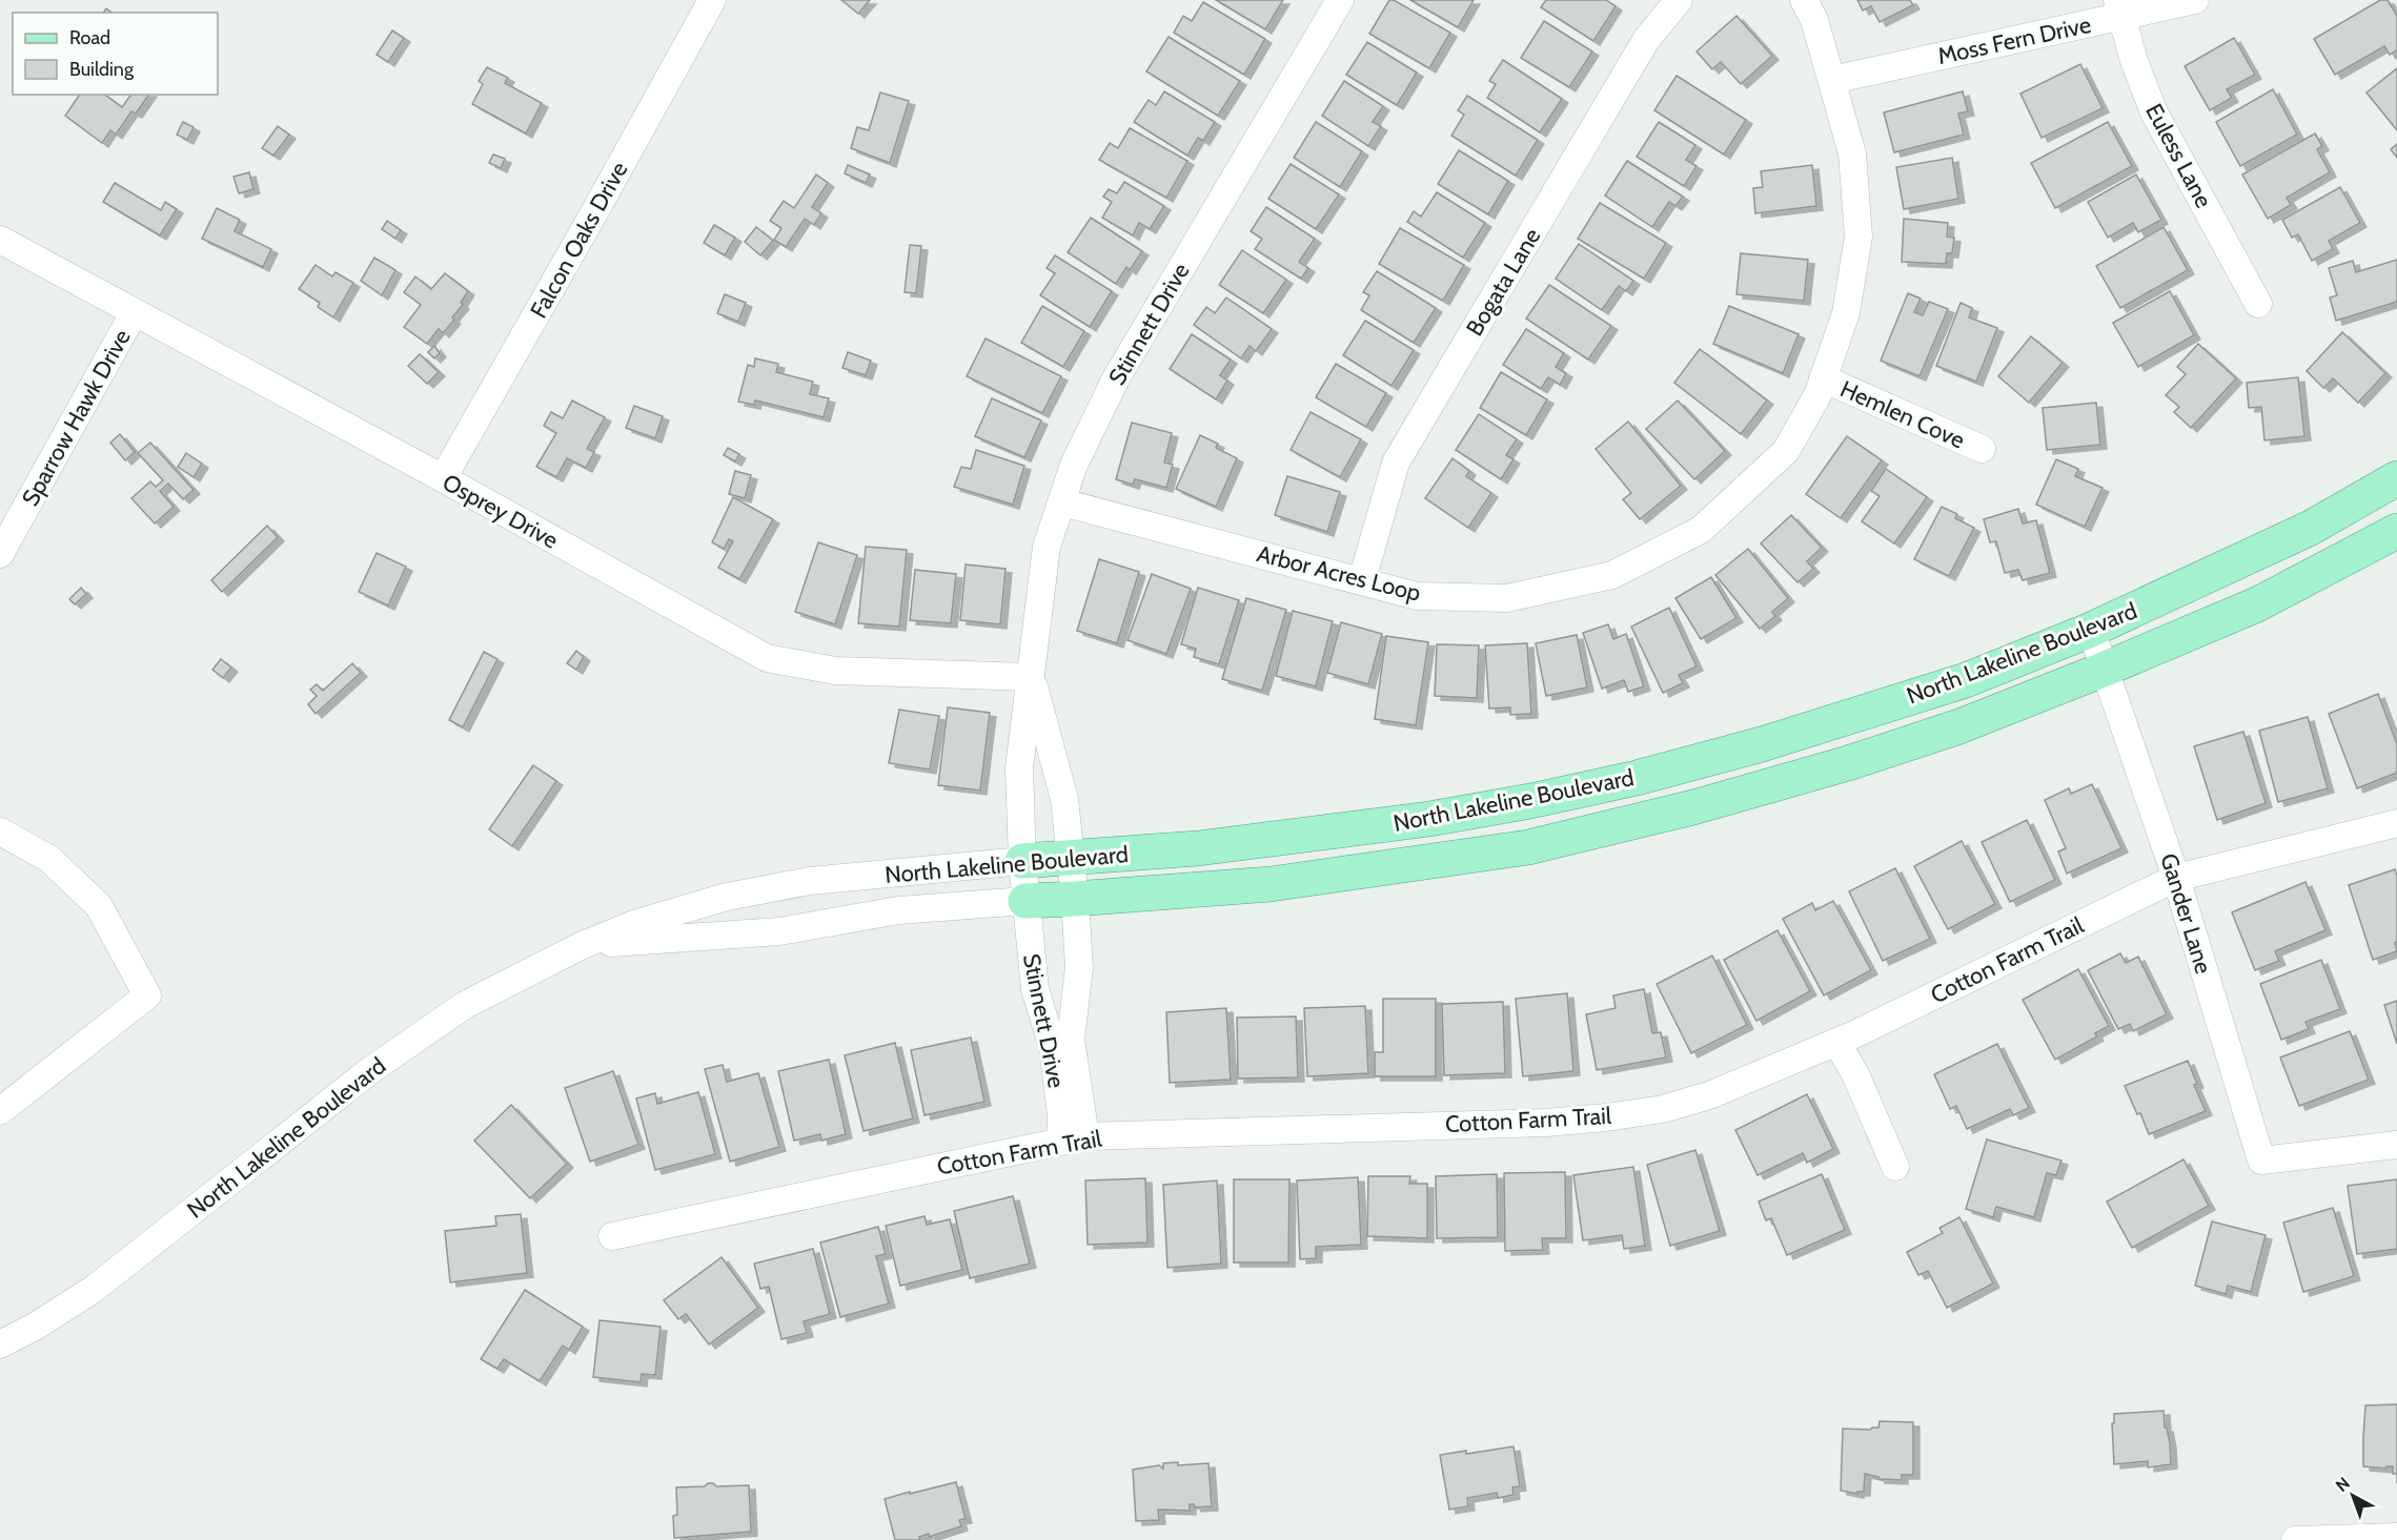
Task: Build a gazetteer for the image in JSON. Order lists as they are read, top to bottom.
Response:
{
  "streets": {
    "main road": ["North Lakeline Boulevard"],
    "street": [
      "Moss Fern Drive",
      "Euless Lane",
      "Falcon Oaks Drive",
      "Bogata Lane",
      "Stinnett Drive",
      "Hemlen Cove",
      "Sparrow Hawk Drive",
      "Osprey Drive",
      "Arbor Acres Loop",
      "Gander Lane",
      "Cotton Farm Trail"
    ]
  },
  "crossings": [
    ["Moss Fern Drive", "Euless Lane"],
    ["Moss Fern Drive", "Arbor Acres Loop"],
    ["Falcon Oaks Drive", "Osprey Drive"],
    ["Bogata Lane", "Arbor Acres Loop"],
    ["Stinnett Drive", "Osprey Drive"],
    ["Stinnett Drive", "Arbor Acres Loop"],
    ["Stinnett Drive", "North Lakeline Boulevard"],
    ["Stinnett Drive", "Cotton Farm Trail"],
    ["Hemlen Cove", "Arbor Acres Loop"],
    ["Sparrow Hawk Drive", "Osprey Drive"],
    ["North Lakeline Boulevard", "Gander Lane"],
    ["Gander Lane", "Cotton Farm Trail"]
  ],
  "legend": ["Road", "Building"],
  "north": "top left"
}
